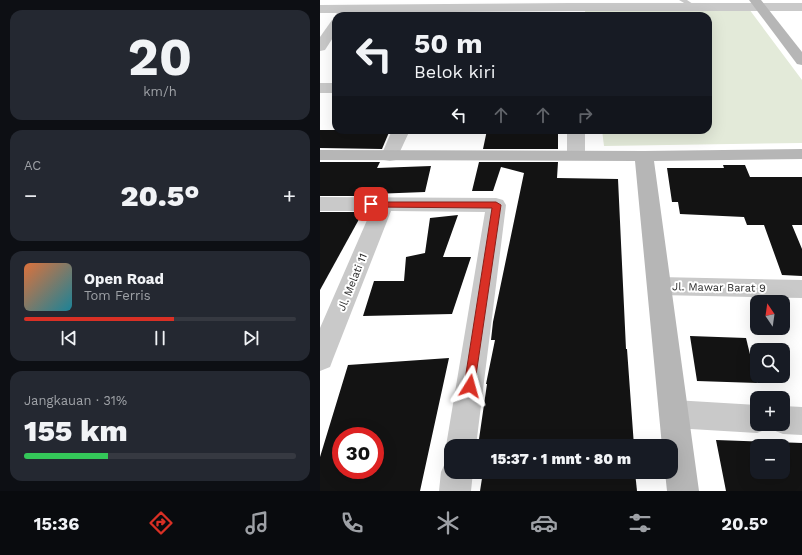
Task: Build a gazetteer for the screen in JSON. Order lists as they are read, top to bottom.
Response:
{
  "streets": {
    "street": ["Jl. Melati 11", "Jl. Mawar Barat 9"]
  },
  "north": "top",
  "page": {
    "tile": [
      ["20", "km/h"],
      "AC",
      ["Jangkauan · 31%", "155 km"]
    ],
    "turn": ["50 m", "Belok kiri"],
    "heat": ["−", "20.5°", "+"],
    "song": ["Open Road", "Tom Ferris"],
    "map_buttons": ["+", "−"],
    "limit": "30",
    "trip": "15:37 · 1 mnt · 80 m",
    "tabs": ["15:36", "20.5°"]
  }
}
